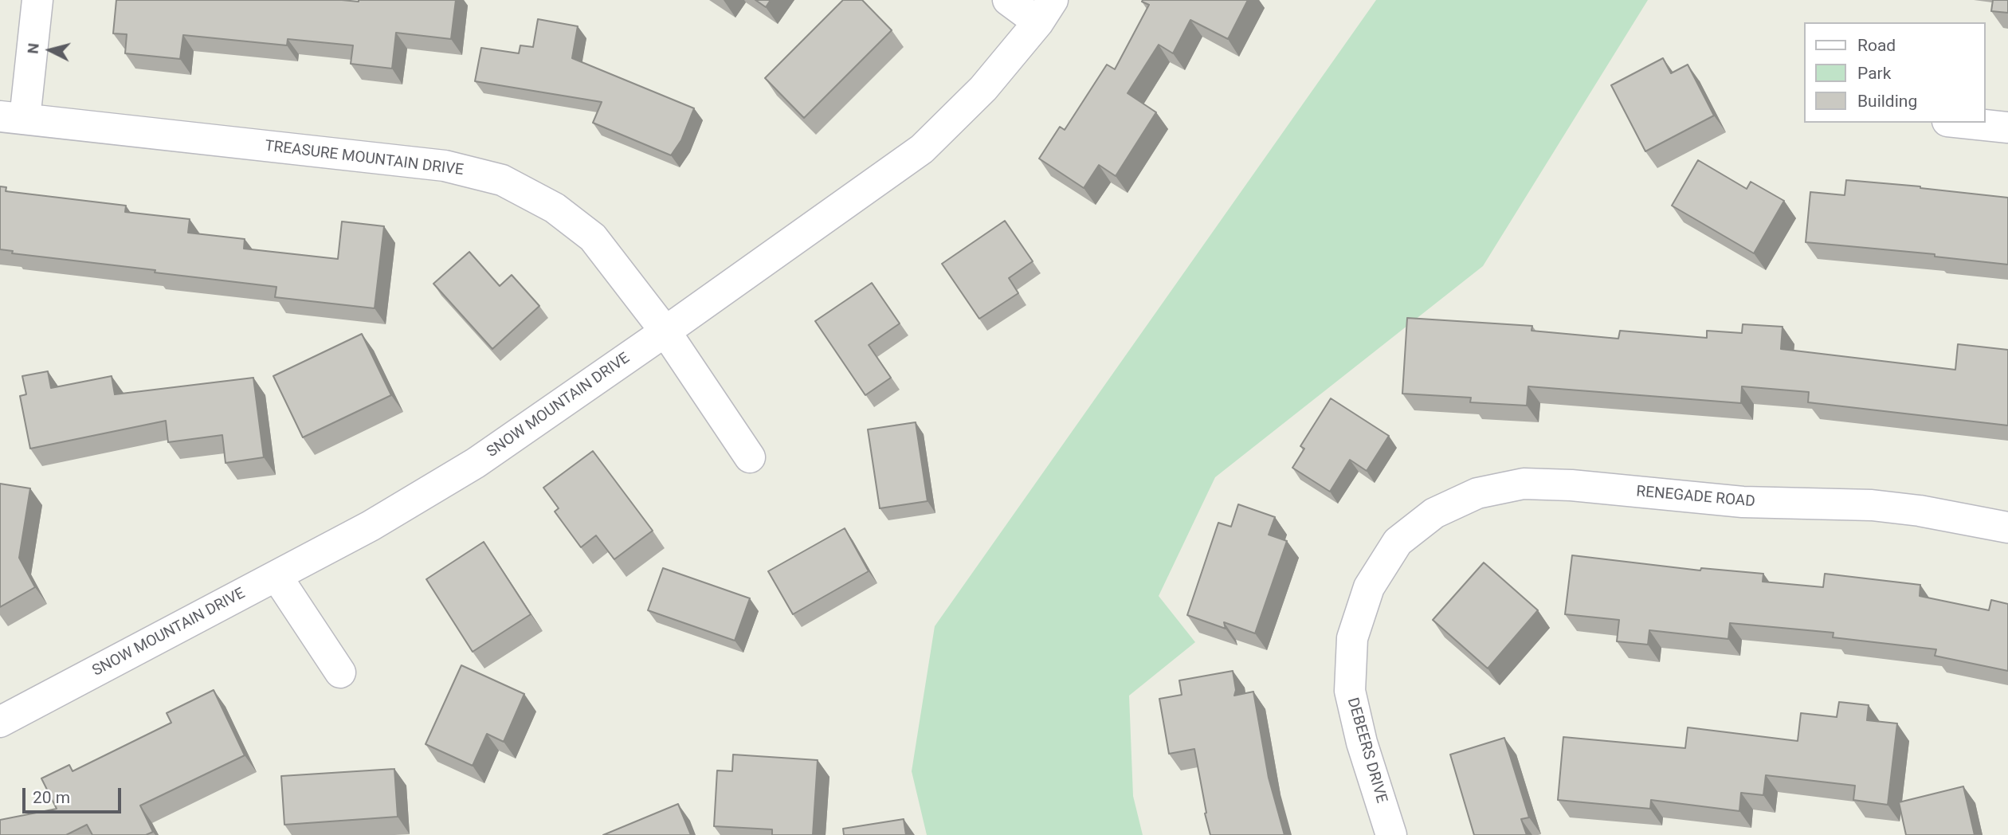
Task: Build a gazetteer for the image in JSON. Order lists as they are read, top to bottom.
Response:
{
  "streets": {
    "street": [
      "TREASURE MOUNTAIN DRIVE",
      "SNOW MOUNTAIN DRIVE",
      "RENEGADE ROAD",
      "DEBEERS DRIVE"
    ]
  },
  "crossings": [
    ["TREASURE MOUNTAIN DRIVE", "SNOW MOUNTAIN DRIVE"],
    ["RENEGADE ROAD", "DEBEERS DRIVE"]
  ],
  "legend": ["Road", "Park", "Building"],
  "scale_bar": "20 m",
  "north": "left"
}
